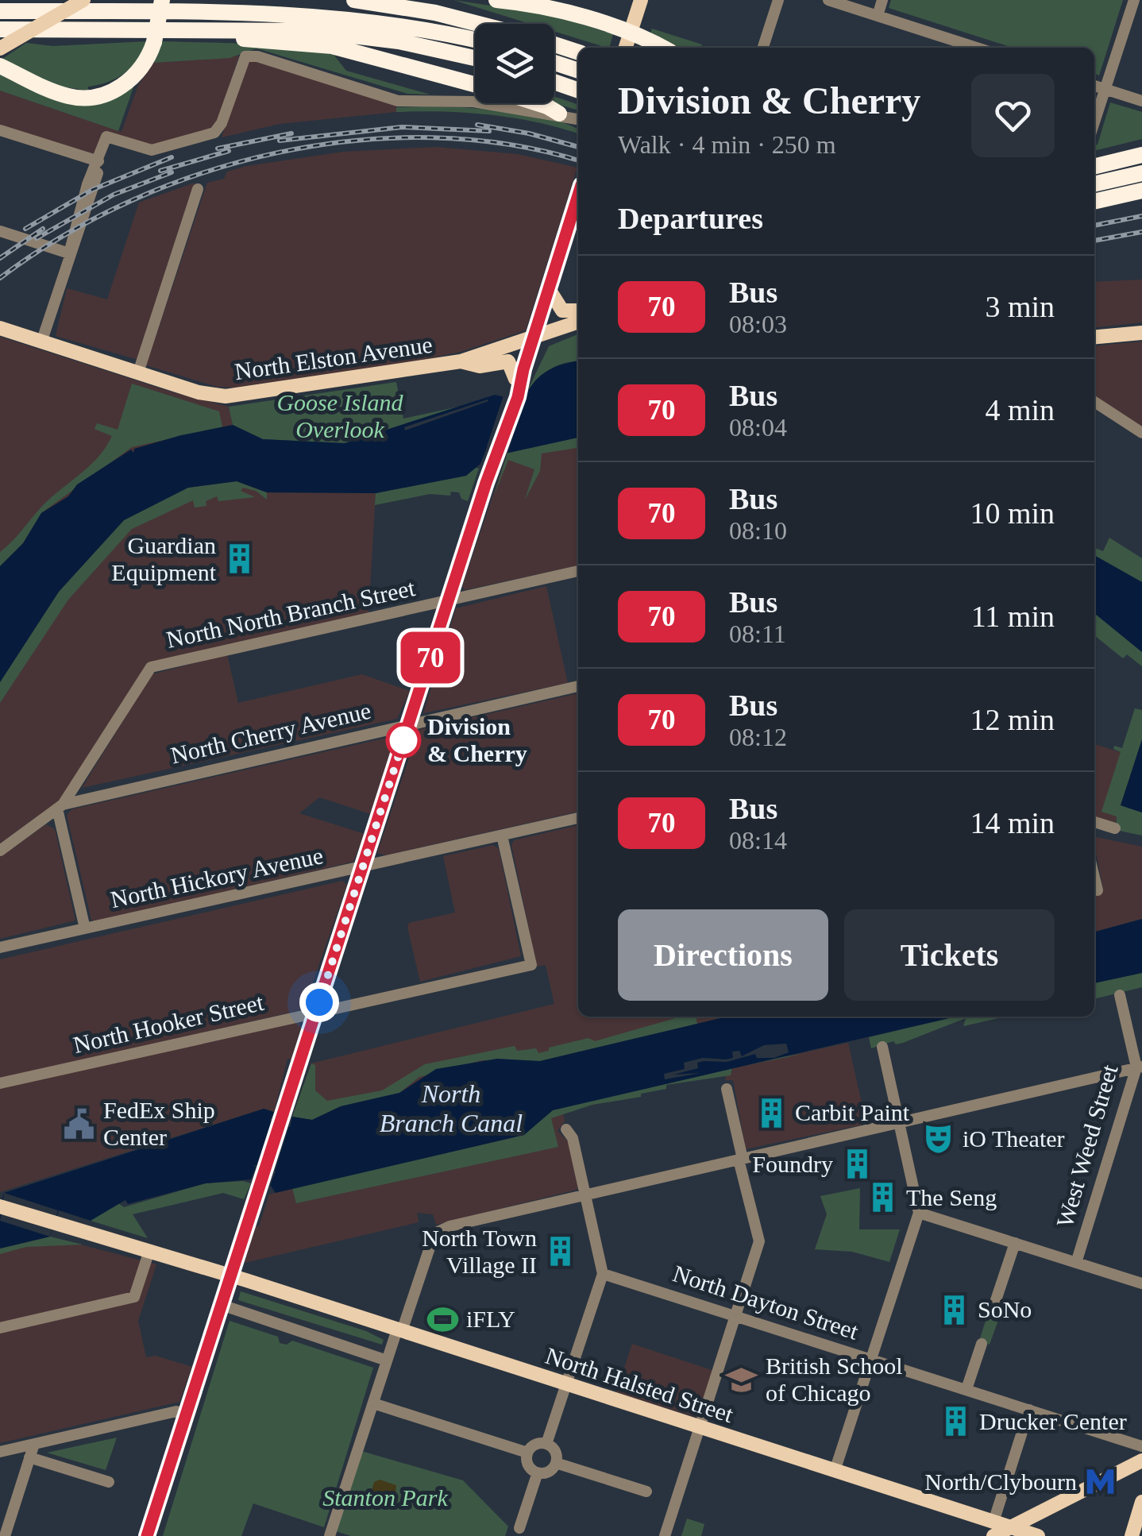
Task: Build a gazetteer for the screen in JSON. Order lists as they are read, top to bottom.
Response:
{
  "streets": {
    "main road": ["North Elston Avenue", "North Halsted Street"],
    "street": [
      "North North Branch Street",
      "North Cherry Avenue",
      "North Hickory Avenue",
      "North Hooker Street",
      "West Weed Street",
      "North Dayton Street"
    ]
  },
  "crossings": [
    ["North North Branch Street", "North Cherry Avenue"],
    ["North Hickory Avenue", "North Hooker Street"]
  ],
  "water": ["North Branch Canal"],
  "parks": ["Goose Island Overlook", "Stanton Park"],
  "places": {
    "building": [
      "Guardian Equipment",
      "Carbit Paint",
      "Foundry",
      "The Seng",
      "North Town Village II",
      "SoNo",
      "Drucker Center"
    ],
    "other": ["Division & Cherry"],
    "public building": ["FedEx Ship Center"],
    "theatre": ["iO Theater"],
    "sports": ["iFLY"],
    "school or university": ["British School of Chicago"],
    "metro station": ["North/Clybourn"]
  },
  "lines": ["bus line 70"],
  "page": {
    "on_map": "70",
    "heading": [
      ["Division & Cherry", "Walk · 4 min · 250 m"],
      "Departures"
    ],
    "list": [
      {
        "mark": "70",
        "name": "Bus",
        "note": "08:03",
        "value": "3 min"
      },
      {
        "mark": "70",
        "name": "Bus",
        "note": "08:04",
        "value": "4 min"
      },
      {
        "mark": "70",
        "name": "Bus",
        "note": "08:10",
        "value": "10 min"
      },
      {
        "mark": "70",
        "name": "Bus",
        "note": "08:11",
        "value": "11 min"
      },
      {
        "mark": "70",
        "name": "Bus",
        "note": "08:12",
        "value": "12 min"
      },
      {
        "mark": "70",
        "name": "Bus",
        "note": "08:14",
        "value": "14 min"
      }
    ],
    "buttons": ["Directions", "Tickets"]
  }
}
